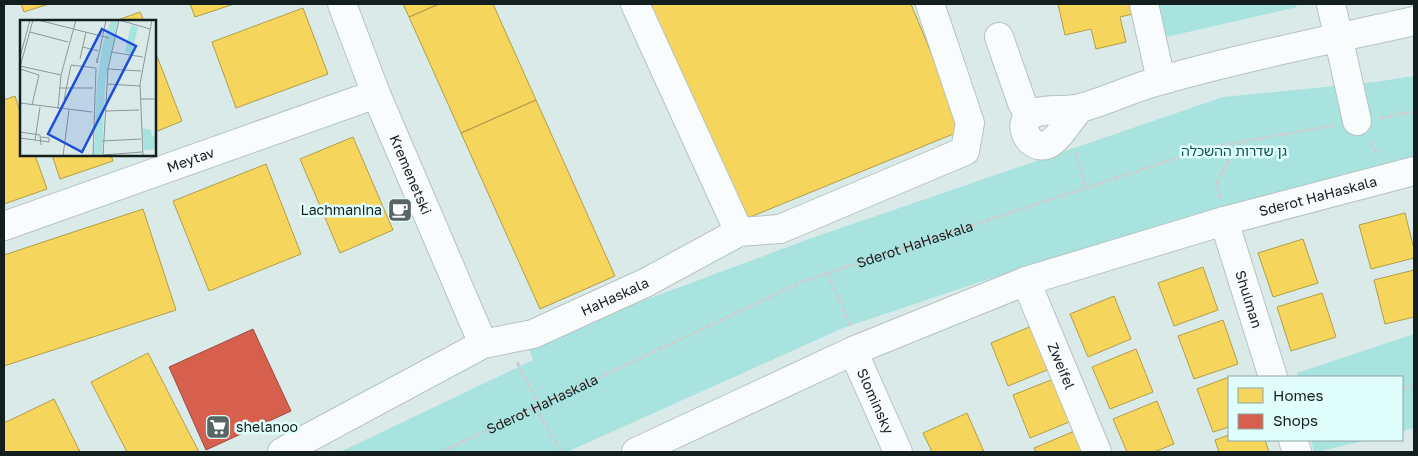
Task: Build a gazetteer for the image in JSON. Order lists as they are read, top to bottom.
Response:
{
  "streets": {
    "street": [
      "Meytav",
      "Kremenetski",
      "Sderot HaHaskala",
      "HaHaskala",
      "Shulman",
      "Zweifel",
      "Slominsky"
    ]
  },
  "crossings": [
    ["Meytav", "Kremenetski"],
    ["Kremenetski", "HaHaskala"],
    ["Sderot HaHaskala", "Shulman"],
    ["Sderot HaHaskala", "Zweifel"],
    ["Sderot HaHaskala", "Slominsky"]
  ],
  "parks": ["גן שדרות ההשכלה"],
  "places": {
    "cafe": ["Lachmanina"],
    "supermarket": ["shelanoo"]
  },
  "legend": ["Homes", "Shops"]
}
